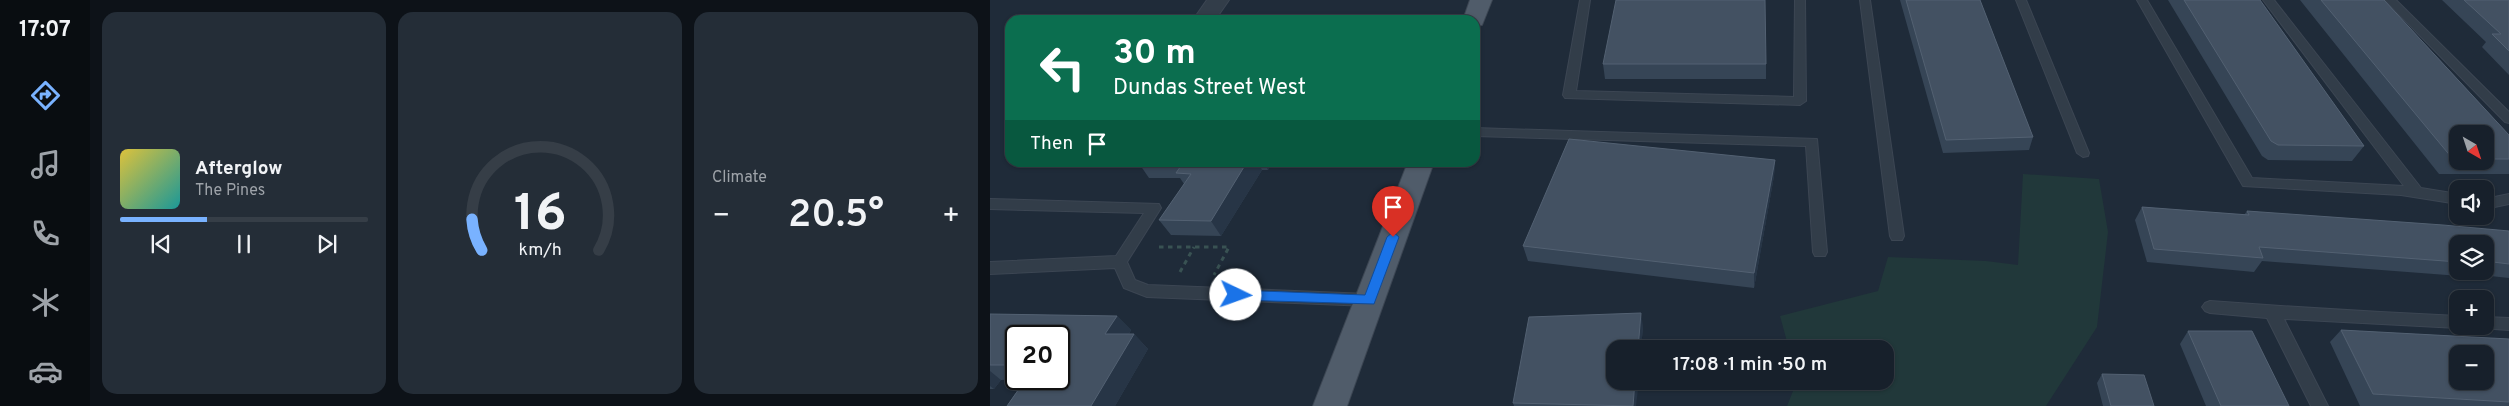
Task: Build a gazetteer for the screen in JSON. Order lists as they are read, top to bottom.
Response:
{
  "north": "bottom right",
  "page": {
    "tabs": "17:07",
    "tile": "Climate",
    "turn": ["30 m", "Dundas Street West"],
    "then": "Then",
    "map_buttons": ["+", "−"],
    "song": ["Afterglow", "The Pines"],
    "heat": ["−", "20.5°", "+"],
    "limit": "20",
    "trip": "17:08 · 1 min · 50 m",
    "gauge": ["16", "km/h"]
  }
}
